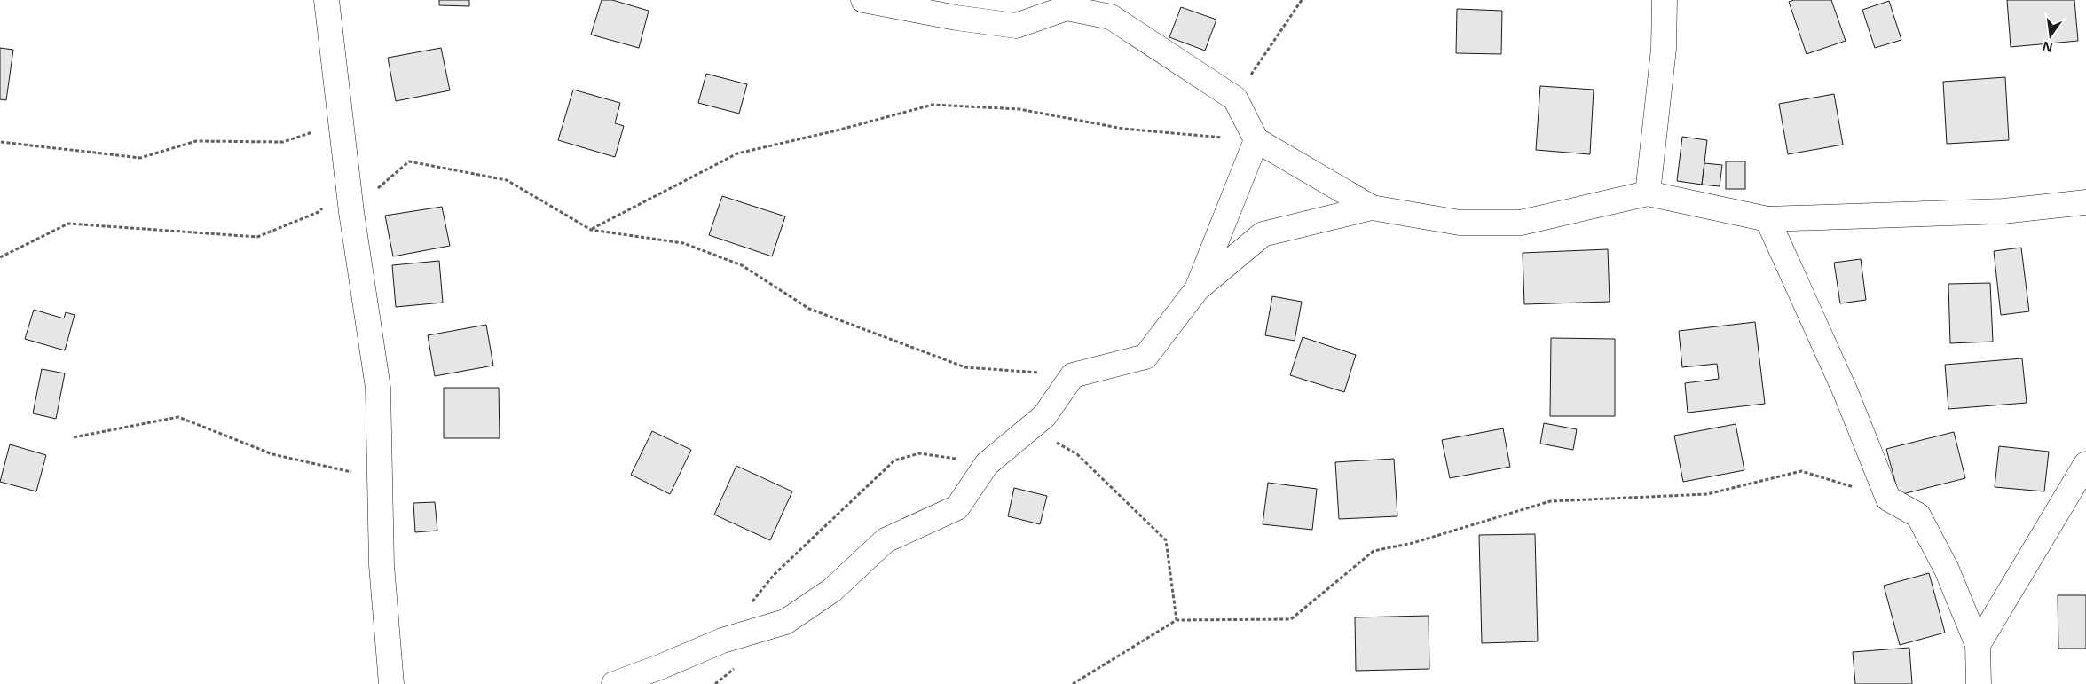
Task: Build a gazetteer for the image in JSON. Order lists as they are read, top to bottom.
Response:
{
  "north": "bottom"
}
